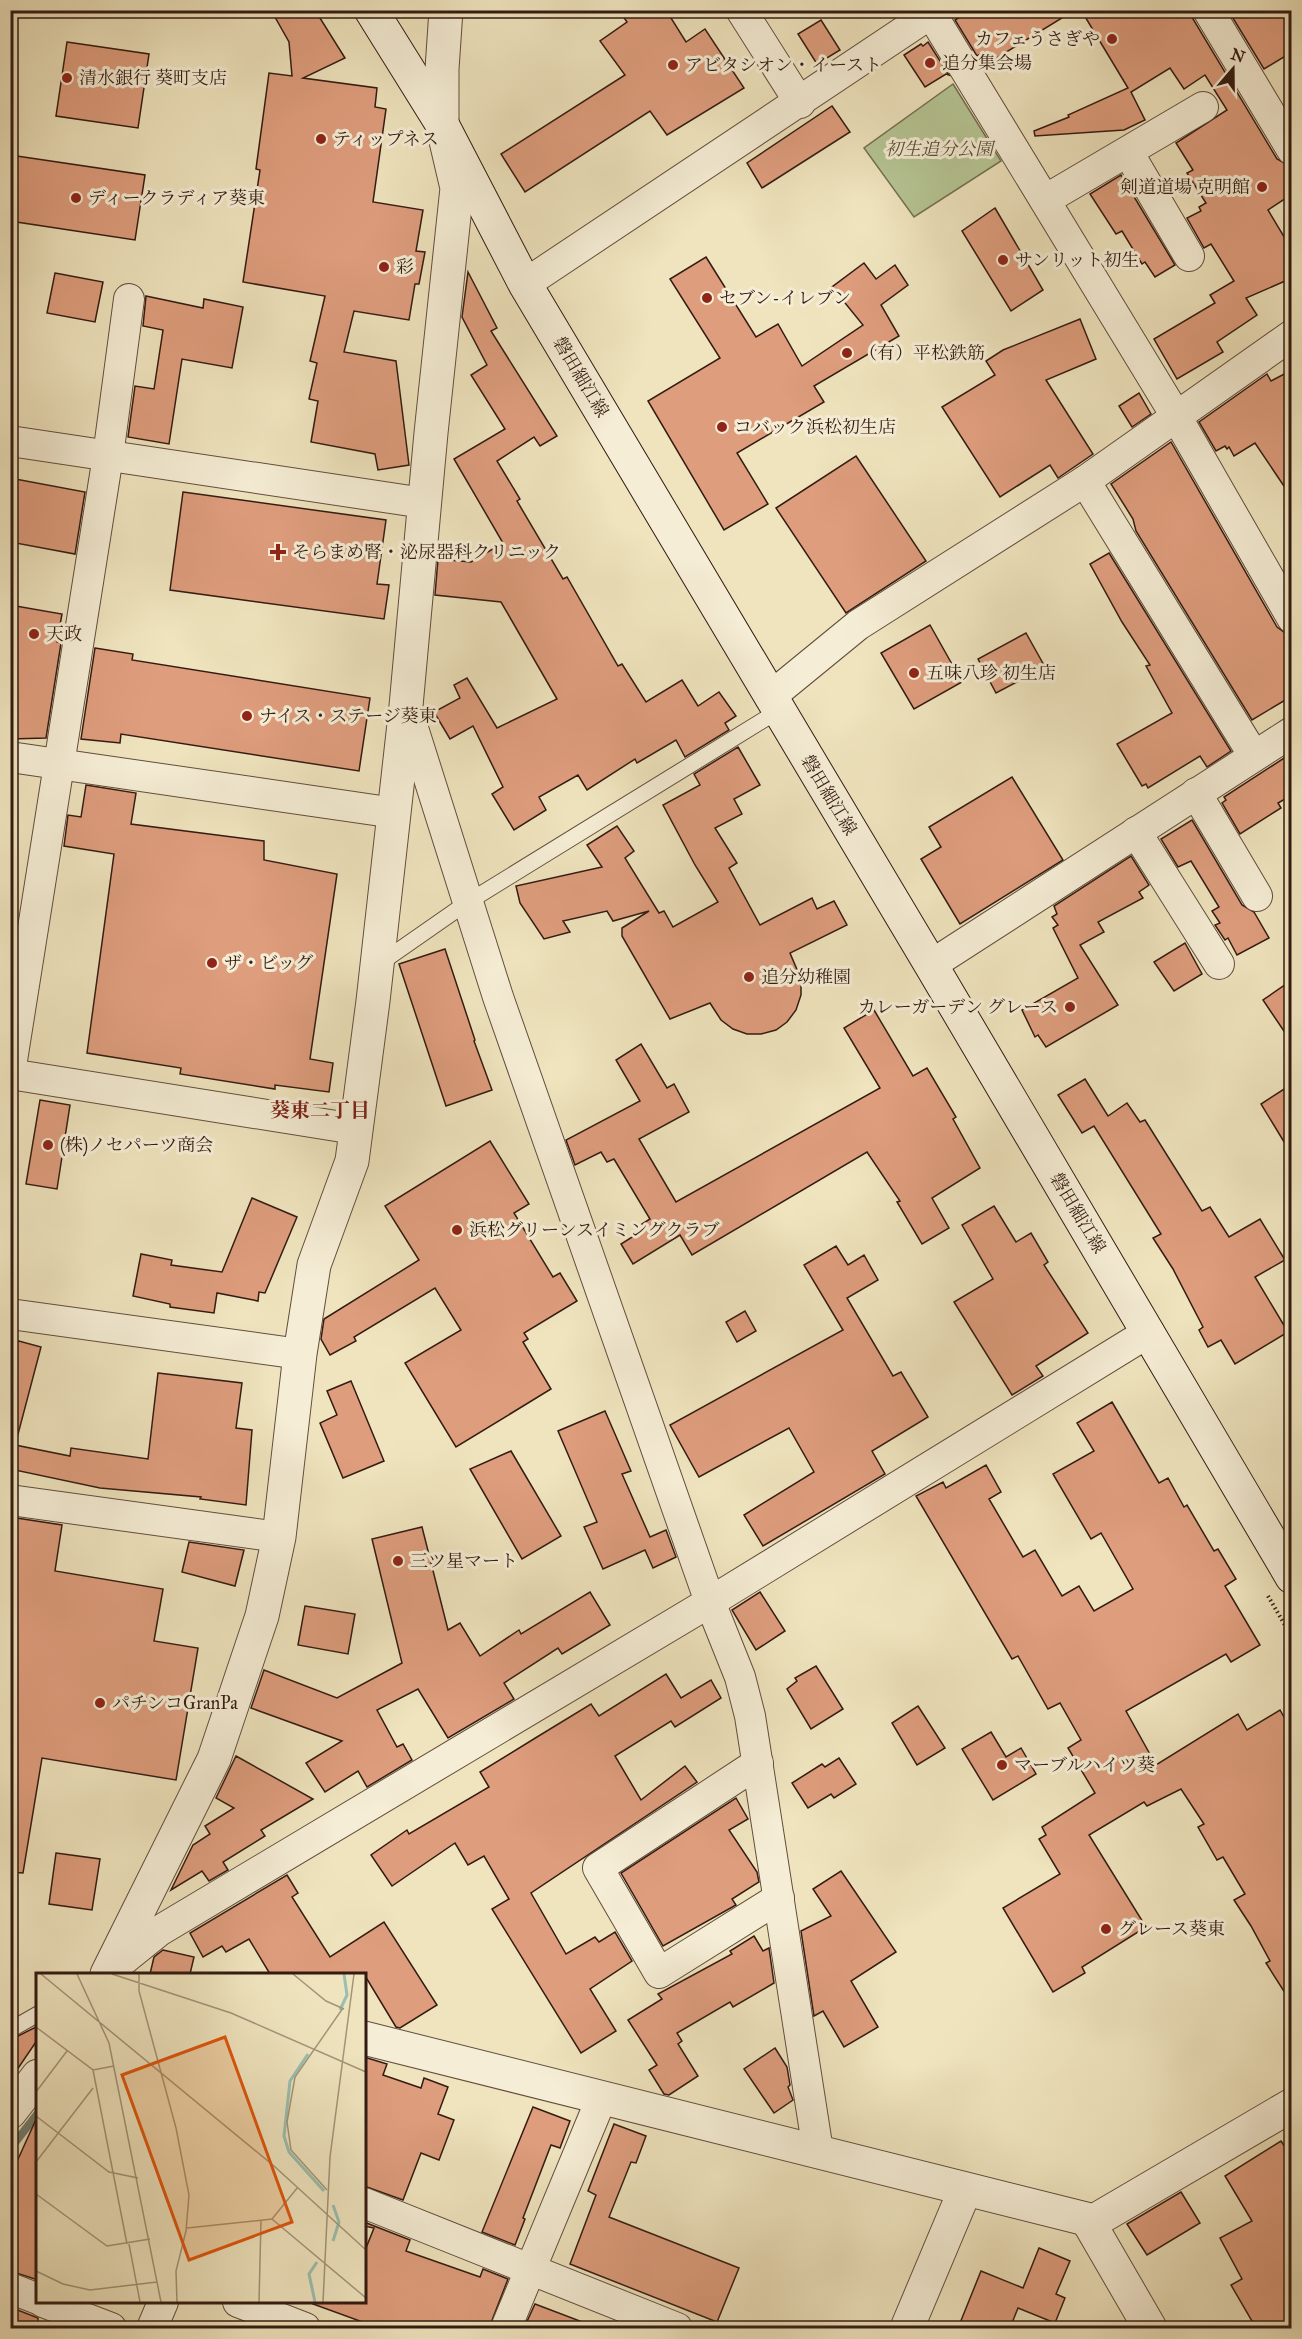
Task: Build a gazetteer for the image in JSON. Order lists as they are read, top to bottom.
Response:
{
  "streets": {
    "street": ["磐田細江線"]
  },
  "districts": ["葵東二丁目"],
  "parks": ["初生追分公園"],
  "places": {
    "other": [
      "カフェうさぎや",
      "追分集会場",
      "アビタシオン・イースト",
      "清水銀行 葵町支店",
      "ティップネス",
      "剣道道場 克明館",
      "ディークラディア葵東",
      "サンリット初生",
      "彩",
      "セブン-イレブン",
      "（有）平松鉄筋",
      "コバック浜松初生店",
      "天政",
      "五味八珍 初生店",
      "ナイス・ステージ葵東",
      "ザ・ビッグ",
      "追分幼稚園",
      "カレーガーデン グレース",
      "(株)ノセパーツ商会",
      "浜松グリーンスイミングクラブ",
      "三ツ星マート",
      "パチンコGranPa",
      "マーブルハイツ葵",
      "グレース葵東"
    ],
    "health": ["そらまめ腎・泌尿器科クリニック"]
  },
  "north": "top"
}
